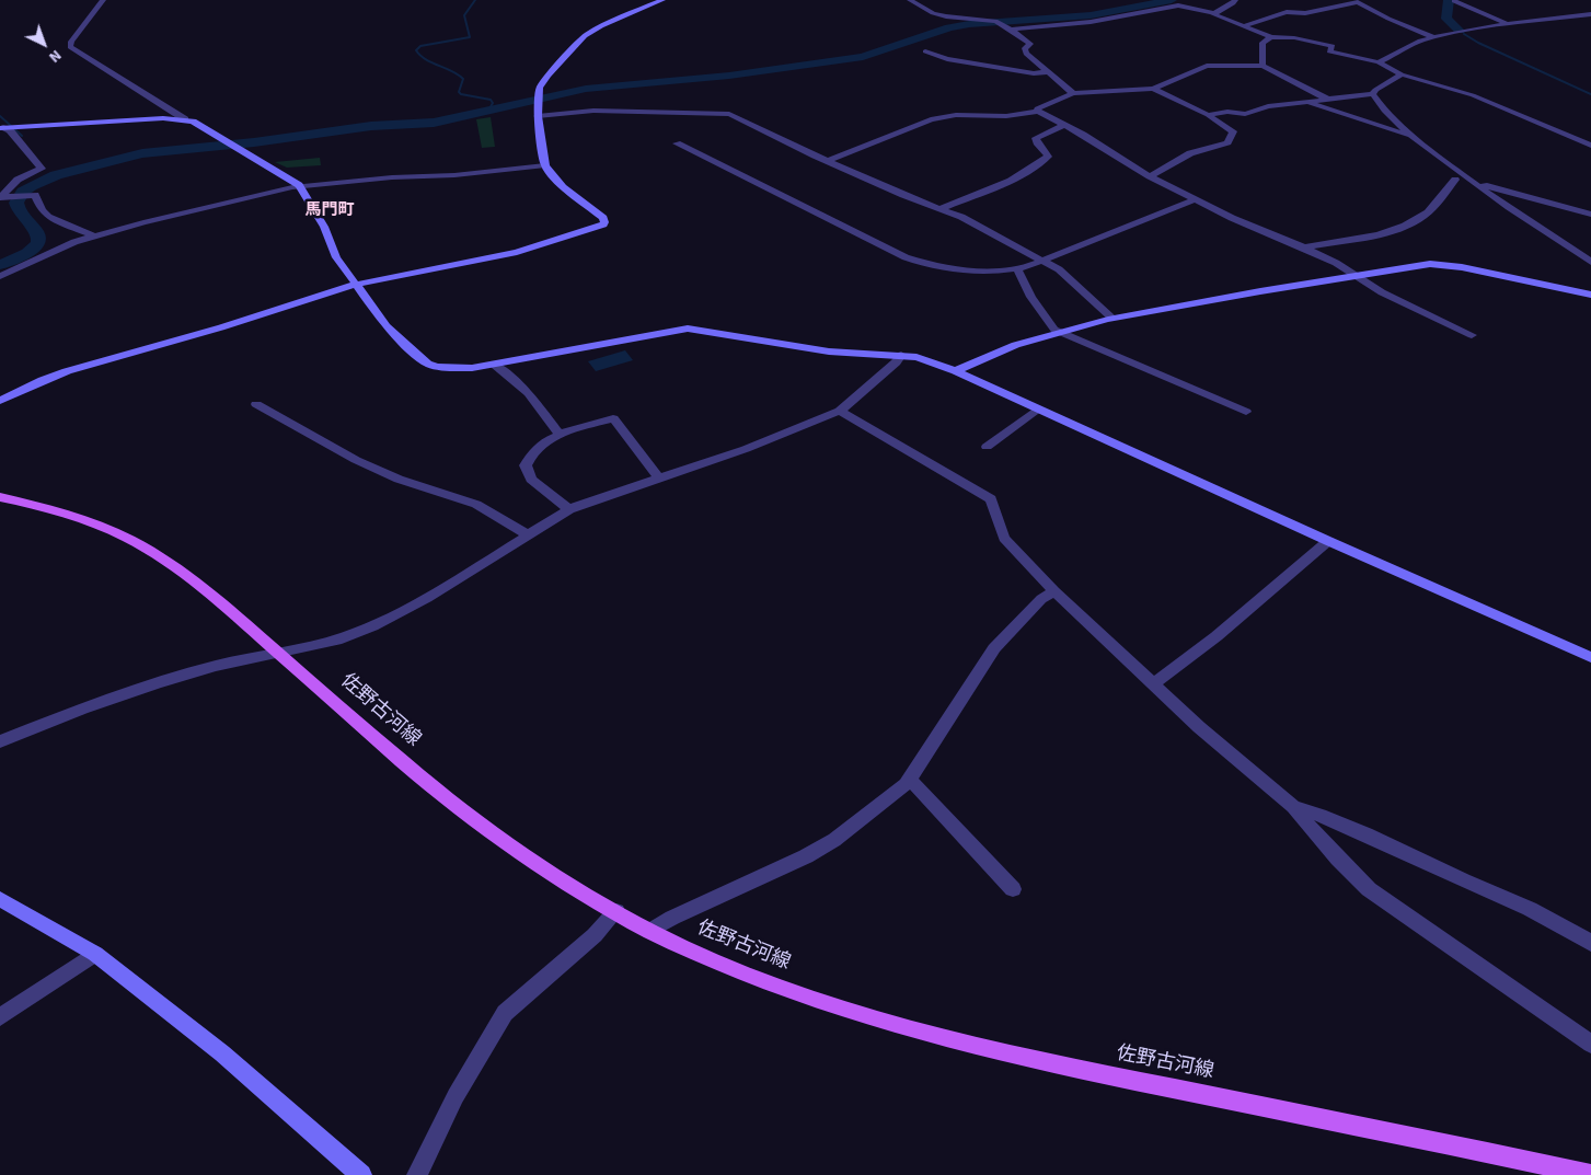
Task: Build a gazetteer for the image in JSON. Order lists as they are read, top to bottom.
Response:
{
  "streets": {
    "main road": ["佐野古河線"]
  },
  "districts": ["馬門町"],
  "north": "bottom right"
}
